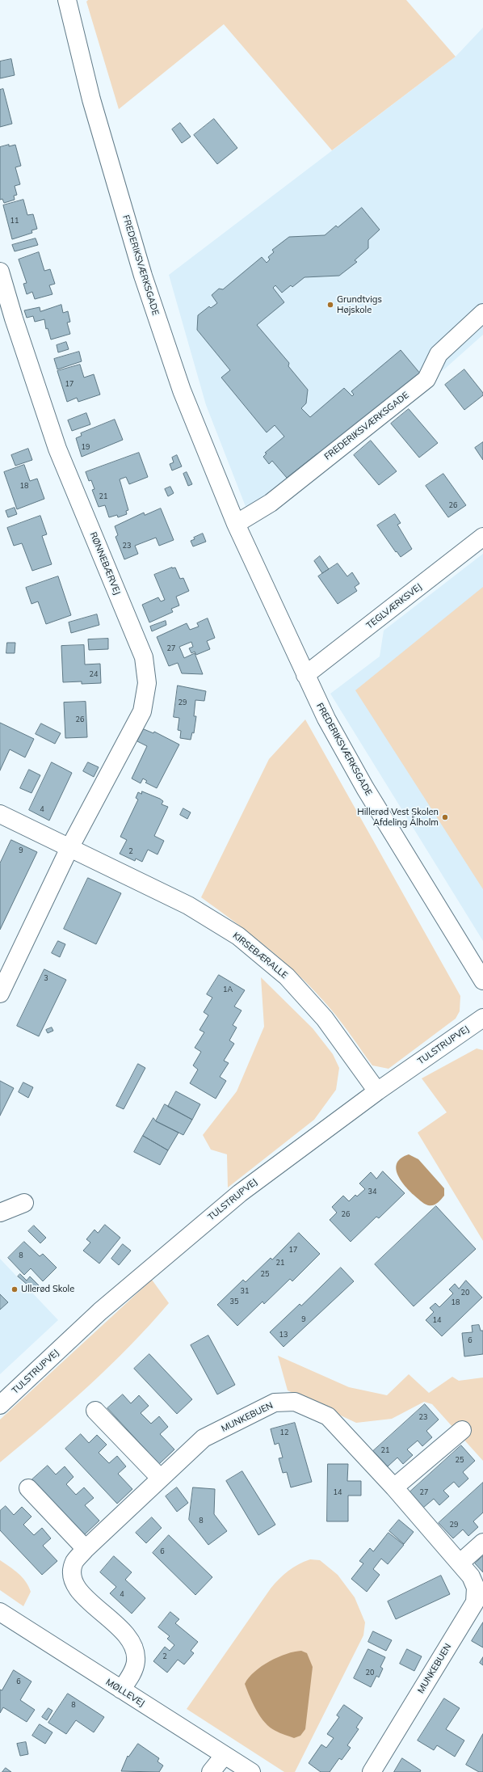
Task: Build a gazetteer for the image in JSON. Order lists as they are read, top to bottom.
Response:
{
  "streets": {
    "street": [
      "FREDERIKSVÆRKSGADE",
      "RØNNEBÆRVEJ",
      "TEGLVÆRKSVEJ",
      "KIRSEBÆRALLE",
      "TULSTRUPVEJ",
      "MUNKEBUEN",
      "MØLLEVEJ"
    ]
  },
  "crossings": [
    ["FREDERIKSVÆRKSGADE", "TEGLVÆRKSVEJ"],
    ["RØNNEBÆRVEJ", "KIRSEBÆRALLE"],
    ["KIRSEBÆRALLE", "TULSTRUPVEJ"],
    ["MUNKEBUEN", "MØLLEVEJ"]
  ],
  "places": ["Grundtvigs Højskole", "Hillerød Vest Skolen Afdeling Ålholm", "Ullerød Skole"],
  "house_numbers": [
    "11",
    "17",
    "19",
    "18",
    "21",
    "26",
    "23",
    "27",
    "24",
    "29",
    "26",
    "4",
    "9",
    "2",
    "3",
    "1A",
    "34",
    "26",
    "17",
    "8",
    "21",
    "25",
    "31",
    "20",
    "35",
    "18",
    "9",
    "14",
    "13",
    "6",
    "23",
    "12",
    "21",
    "25",
    "14",
    "27",
    "8",
    "29",
    "6",
    "4",
    "2",
    "20",
    "6",
    "8"
  ]
}
